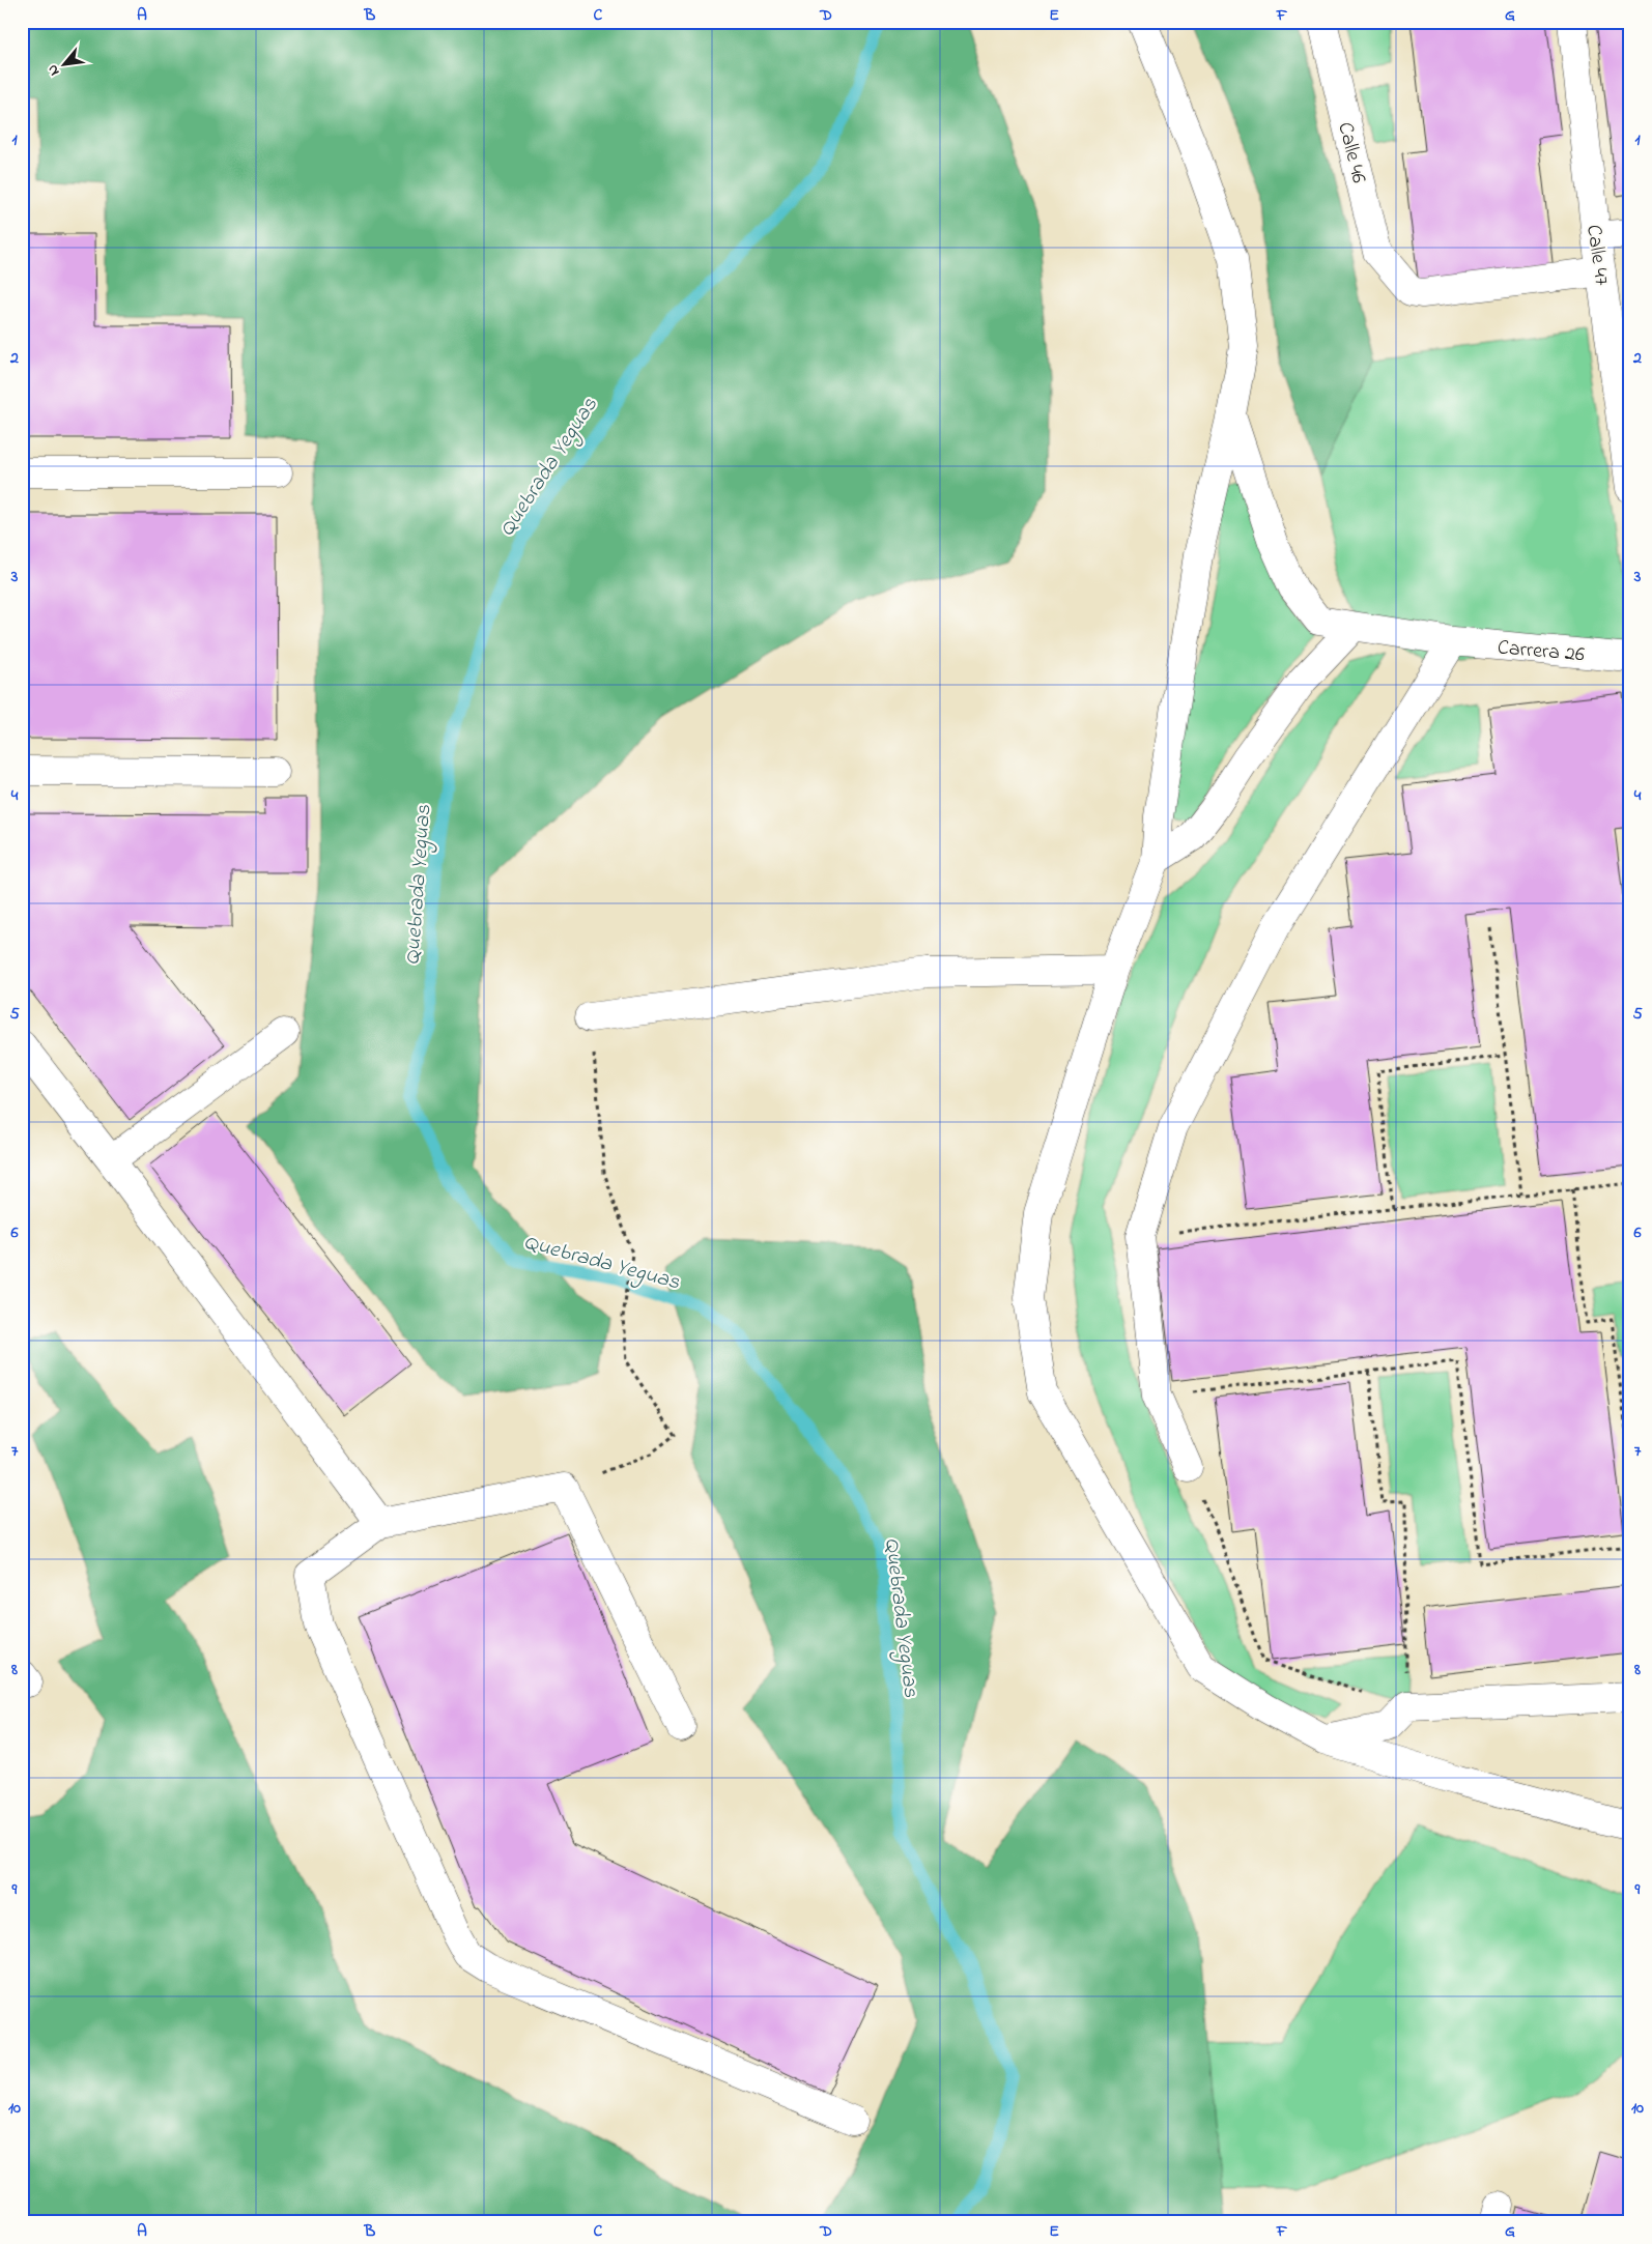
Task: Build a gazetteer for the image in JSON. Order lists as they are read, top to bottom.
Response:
{
  "streets": {
    "street": ["Calle 46", "Calle 47", "Carrera 26"]
  },
  "crossings": [
    ["Calle 46", "Calle 47"]
  ],
  "water": ["Quebrada Yeguas"],
  "north": "bottom left",
  "grid": {
    "columns": [
      "A",
      "B",
      "C",
      "D",
      "E",
      "F",
      "G"
    ],
    "rows": [
      "1",
      "2",
      "3",
      "4",
      "5",
      "6",
      "7",
      "8",
      "9",
      "10"
    ]
  }
}
